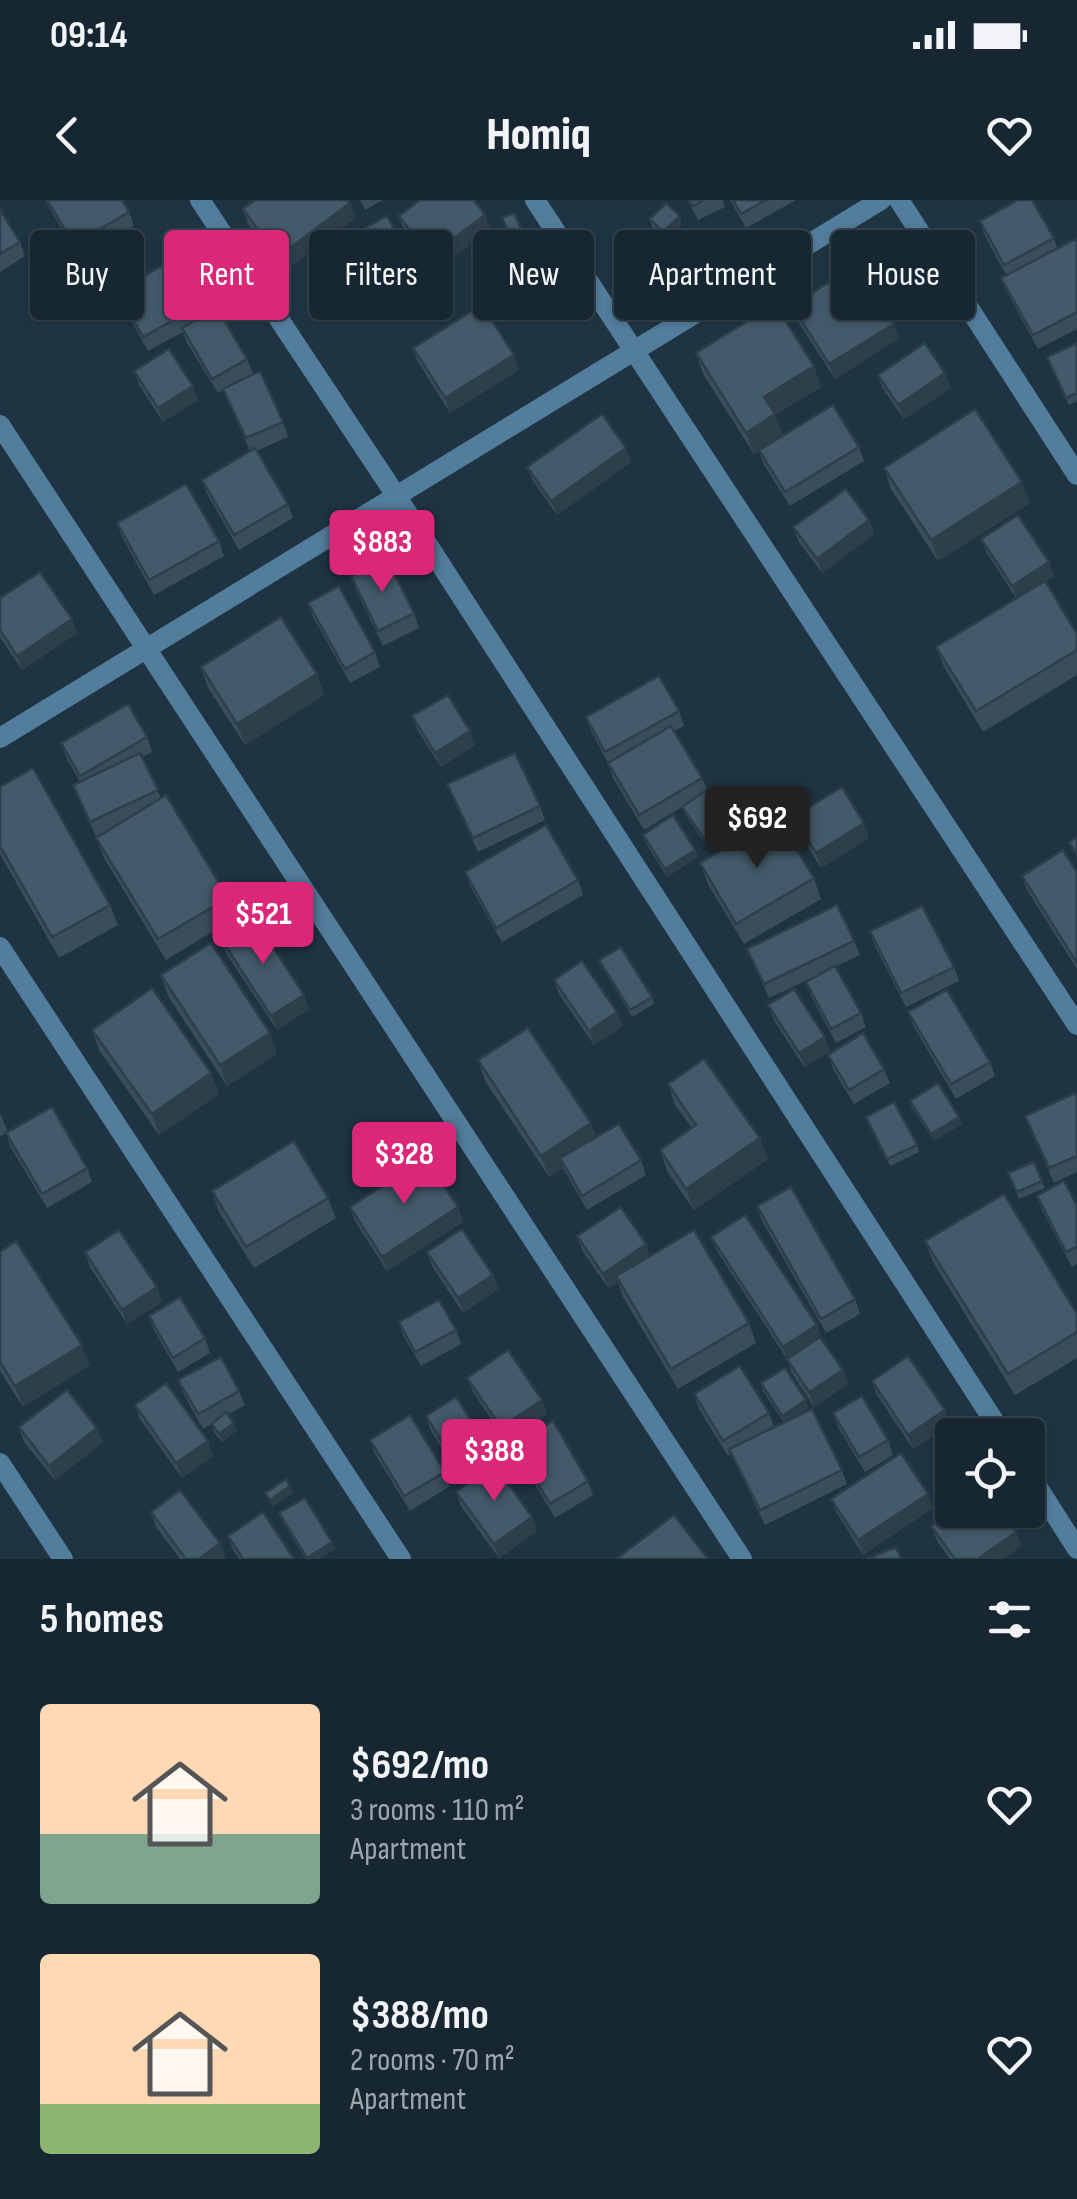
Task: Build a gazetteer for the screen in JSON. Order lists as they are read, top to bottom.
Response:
{
  "page": {
    "status": "09:14",
    "header": "Homiq",
    "chip": [
      "Buy",
      "Rent",
      "Filters",
      "New",
      "Apartment",
      "House"
    ],
    "price": [
      "$883",
      "$692",
      "$521",
      "$328",
      "$388"
    ],
    "heading": "5 homes",
    "list": [
      {
        "name": "$692/mo",
        "note": "3 rooms · 110 m² · Apartment"
      },
      {
        "name": "$388/mo",
        "note": "2 rooms · 70 m² · Apartment"
      }
    ]
  }
}
